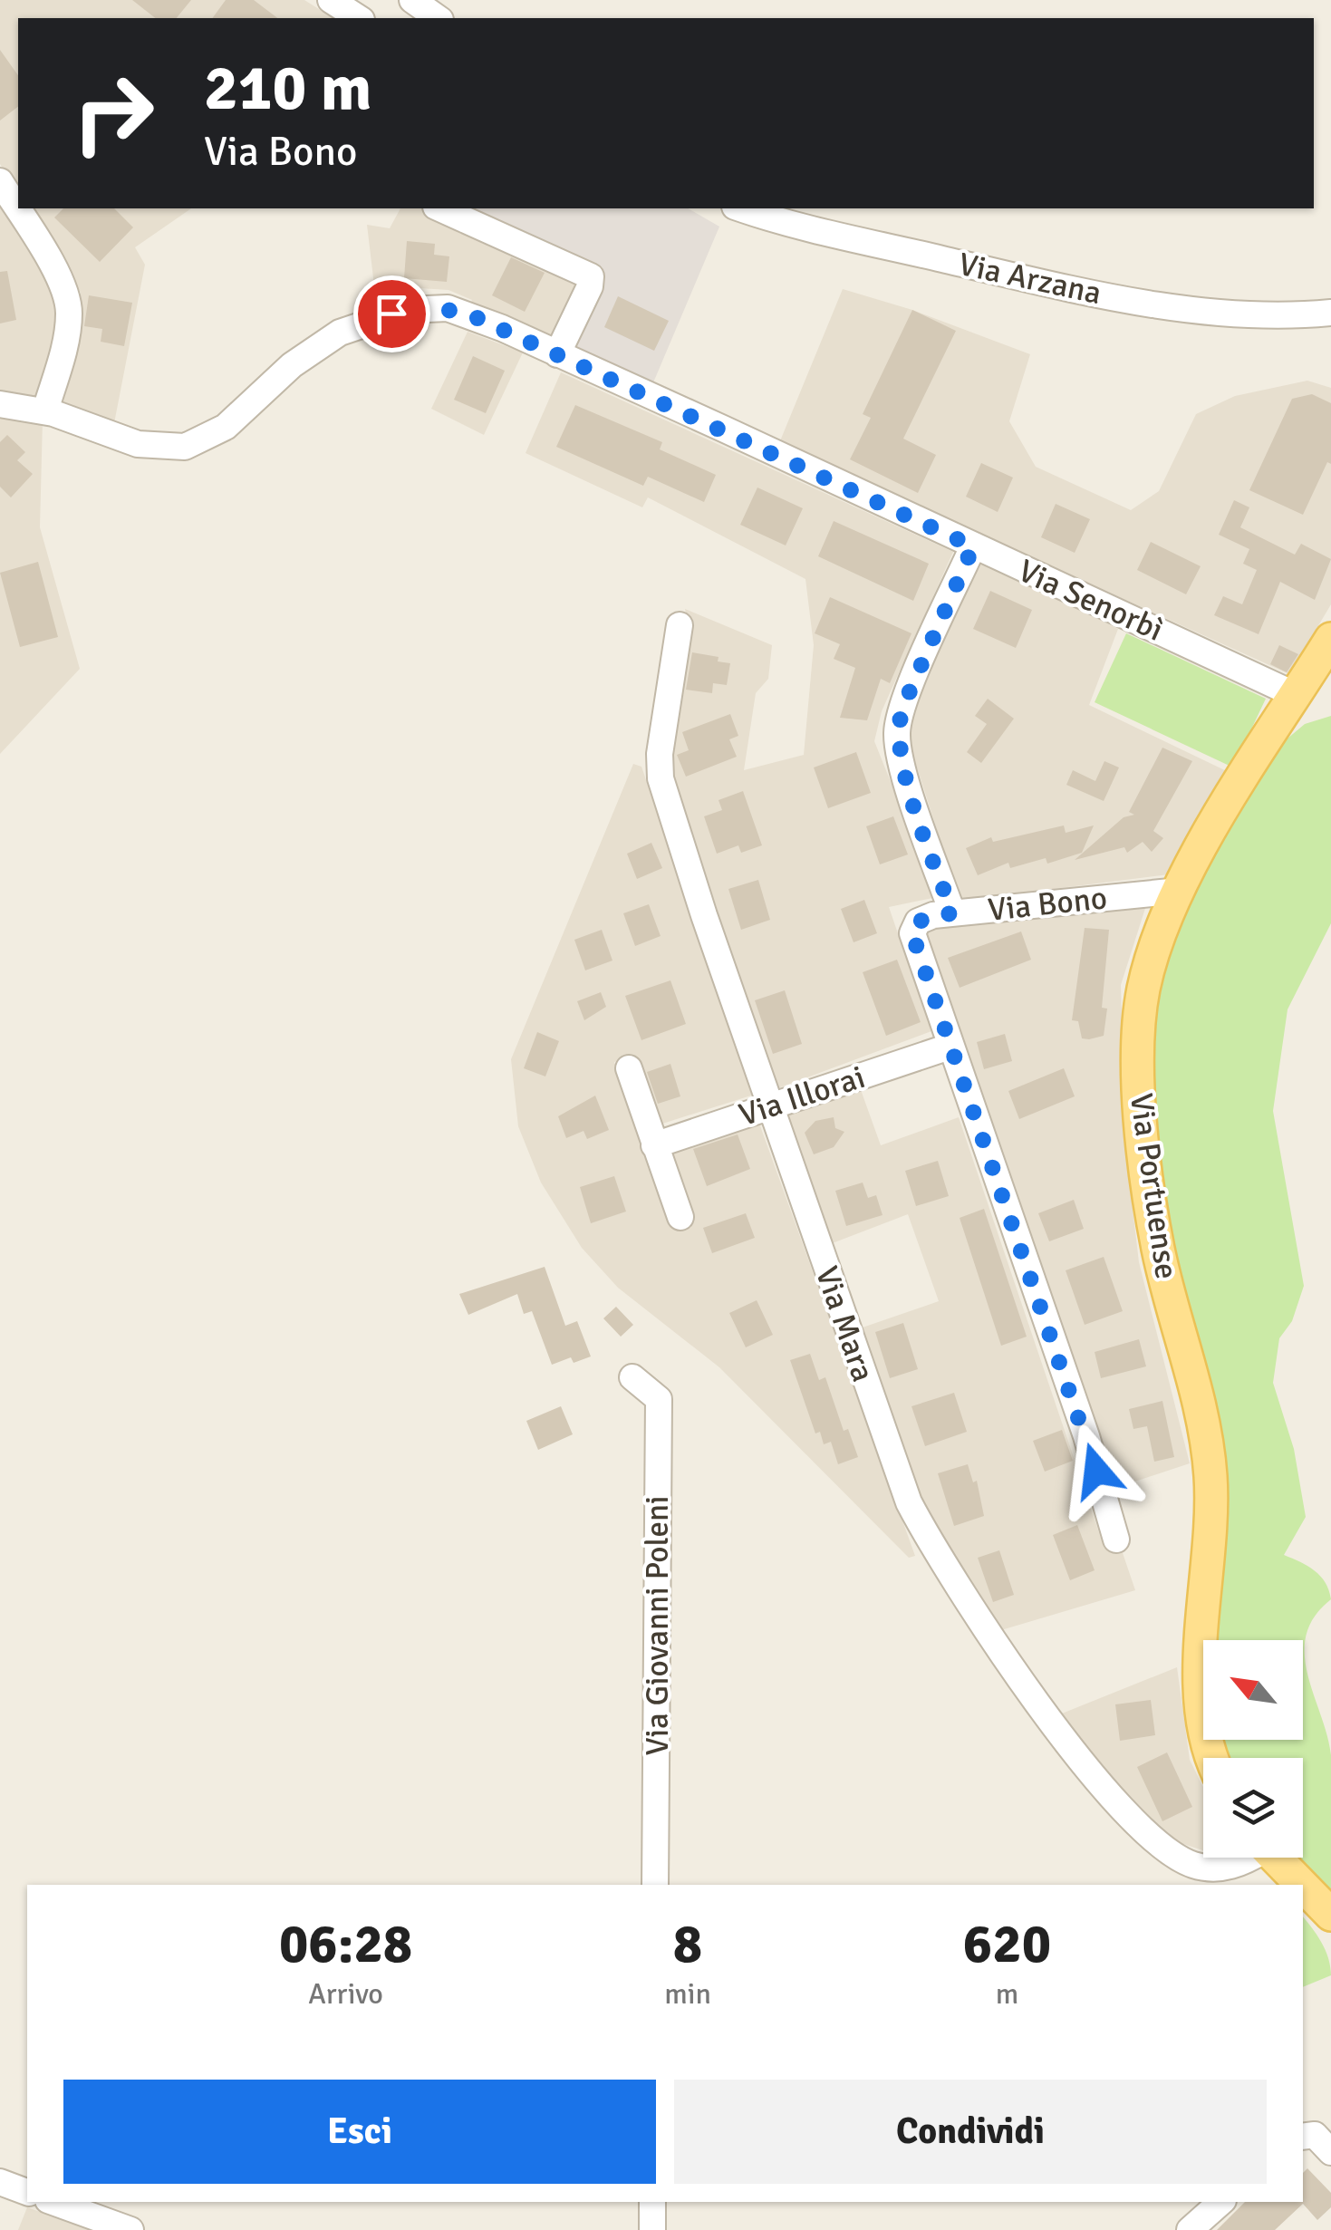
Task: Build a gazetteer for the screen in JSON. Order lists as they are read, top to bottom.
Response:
{
  "streets": {
    "main road": ["Via Portuense"],
    "street": [
      "Via Arzana",
      "Via Senorbì",
      "Via Bono",
      "Via Illorai",
      "Via Mara",
      "Via Giovanni Poleni"
    ]
  },
  "crossings": [
    ["Via Senorbì", "Via Portuense"],
    ["Via Bono", "Via Illorai"],
    ["Via Bono", "Via Portuense"],
    ["Via Illorai", "Via Mara"]
  ],
  "north": "top left",
  "page": {
    "turn": ["210 m", "Via Bono"],
    "eta": [
      "06:28",
      "Arrivo",
      "8",
      "min",
      "620",
      "m"
    ],
    "buttons": ["Esci", "Condividi"]
  }
}
